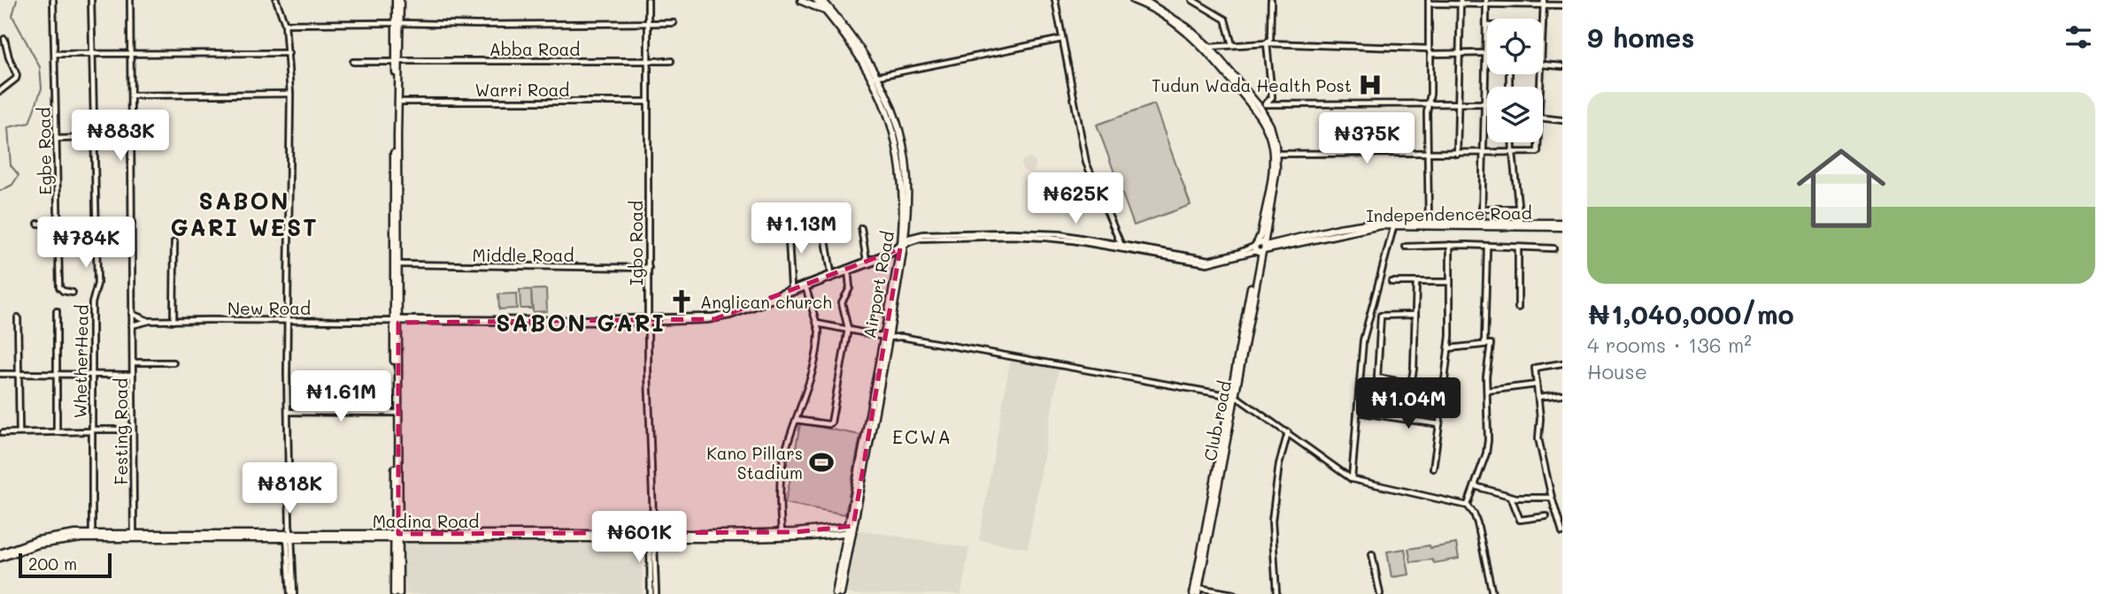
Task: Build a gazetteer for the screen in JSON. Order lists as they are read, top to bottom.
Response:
{
  "streets": {
    "main road": ["Independence Road", "Airport Road", "Madina Road"],
    "street": [
      "Abba Road",
      "Warri Road",
      "Egbe Road",
      "Igbo Road",
      "Middle Road",
      "New Road",
      "WhetherHead",
      "Festing Road"
    ]
  },
  "crossings": [
    ["Abba Road", "Igbo Road"],
    ["Warri Road", "Igbo Road"],
    ["Igbo Road", "Middle Road"],
    ["Igbo Road", "New Road"],
    ["Igbo Road", "Madina Road"],
    ["Airport Road", "New Road"],
    ["Airport Road", "Madina Road"],
    ["New Road", "Festing Road"],
    ["WhetherHead", "Madina Road"],
    ["Festing Road", "Madina Road"]
  ],
  "districts": ["SABON GARI WEST", "SABON GARI", "ECWA"],
  "places": {
    "hospital": ["Tudun Wada Health Post"],
    "church": ["Anglican church"],
    "sports": ["Kano Pillars Stadium"]
  },
  "scale_bar": "200 m",
  "page": {
    "heading": "9 homes",
    "list": [
      {
        "name": "₦1,040,000/mo",
        "note": "4 rooms · 136 m² · House"
      }
    ],
    "price": [
      "₦883K",
      "₦375K",
      "₦625K",
      "₦1.13M",
      "₦784K",
      "₦1.61M",
      "₦1.04M",
      "₦818K",
      "₦601K"
    ],
    "scale": "200 m"
  }
}
